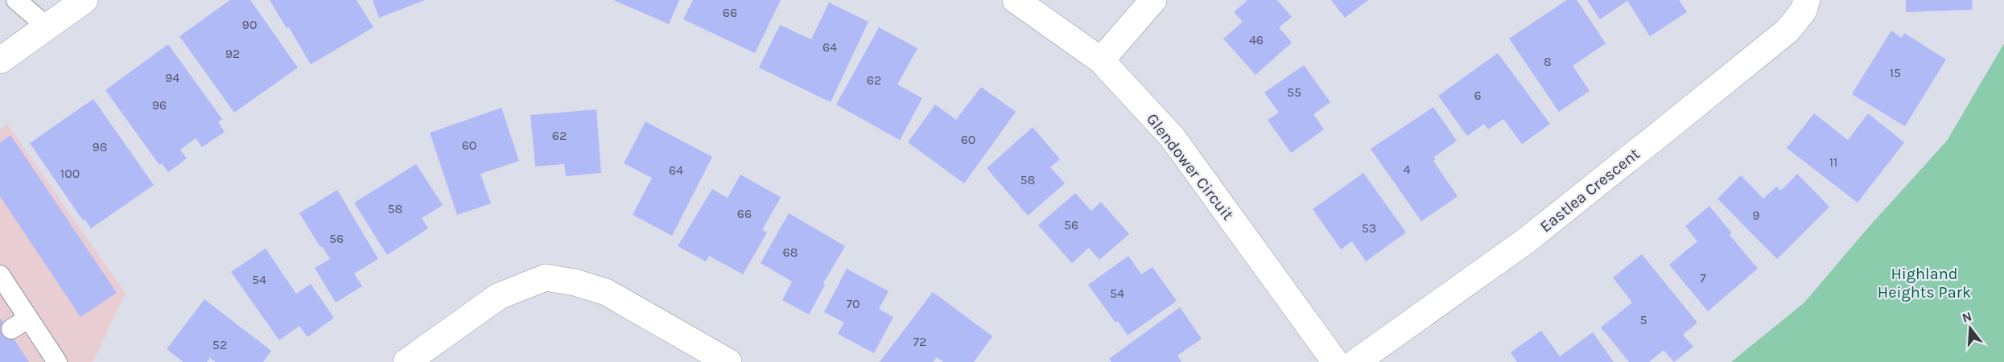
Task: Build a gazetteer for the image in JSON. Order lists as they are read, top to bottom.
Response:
{
  "streets": {
    "street": ["Glendower Circuit", "Eastlea Crescent"]
  },
  "parks": ["Highland Heights Park"],
  "house_numbers": [
    "66",
    "90",
    "46",
    "64",
    "92",
    "8",
    "15",
    "94",
    "62",
    "55",
    "6",
    "96",
    "62",
    "60",
    "60",
    "98",
    "11",
    "4",
    "64",
    "100",
    "58",
    "58",
    "66",
    "9",
    "56",
    "53",
    "56",
    "68",
    "7",
    "54",
    "54",
    "70",
    "5",
    "72",
    "52"
  ],
  "north": "top"
}
